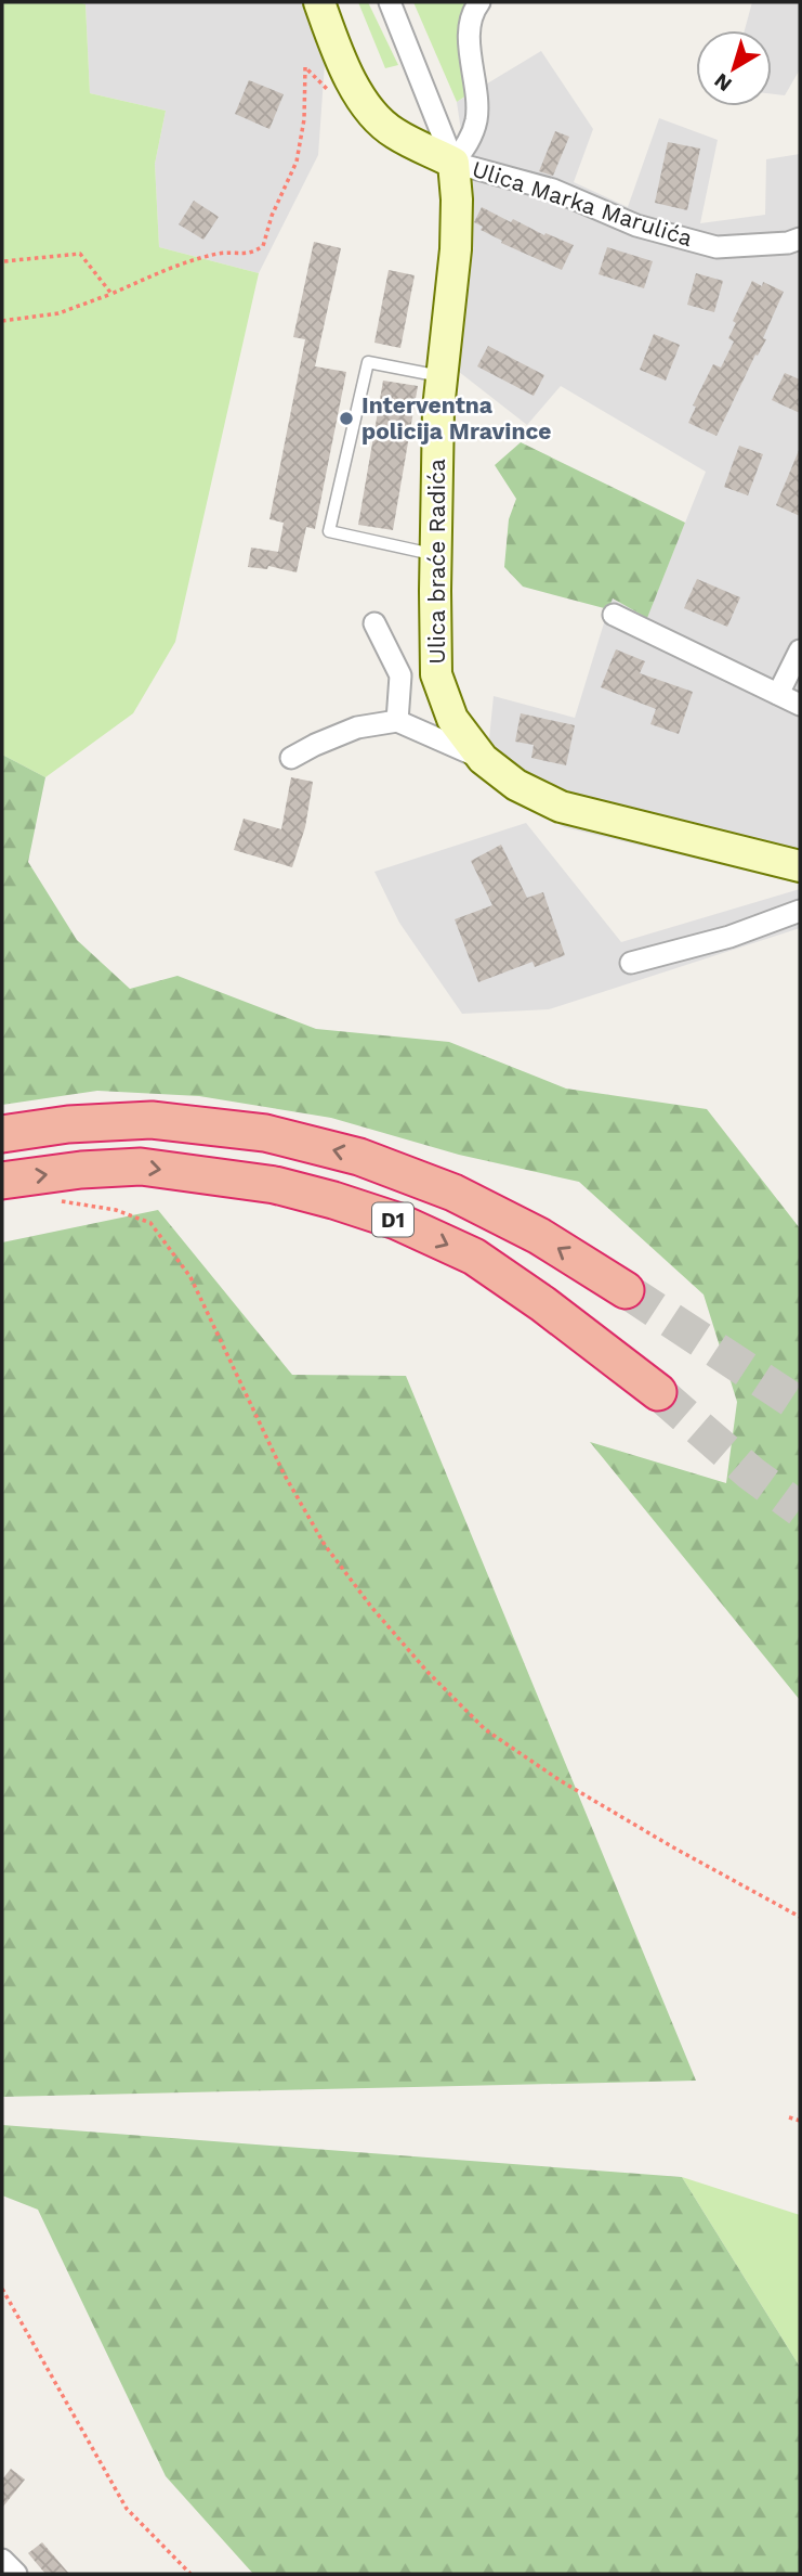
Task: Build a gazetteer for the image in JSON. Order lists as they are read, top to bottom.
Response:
{
  "streets": {
    "highway": ["D1"],
    "main road": ["Ulica Marka Marulića", "Ulica braće Radića"]
  },
  "crossings": [
    ["Ulica Marka Marulića", "Ulica braće Radića"]
  ],
  "places": ["Interventna policija Mravince"],
  "north": "bottom left"
}
